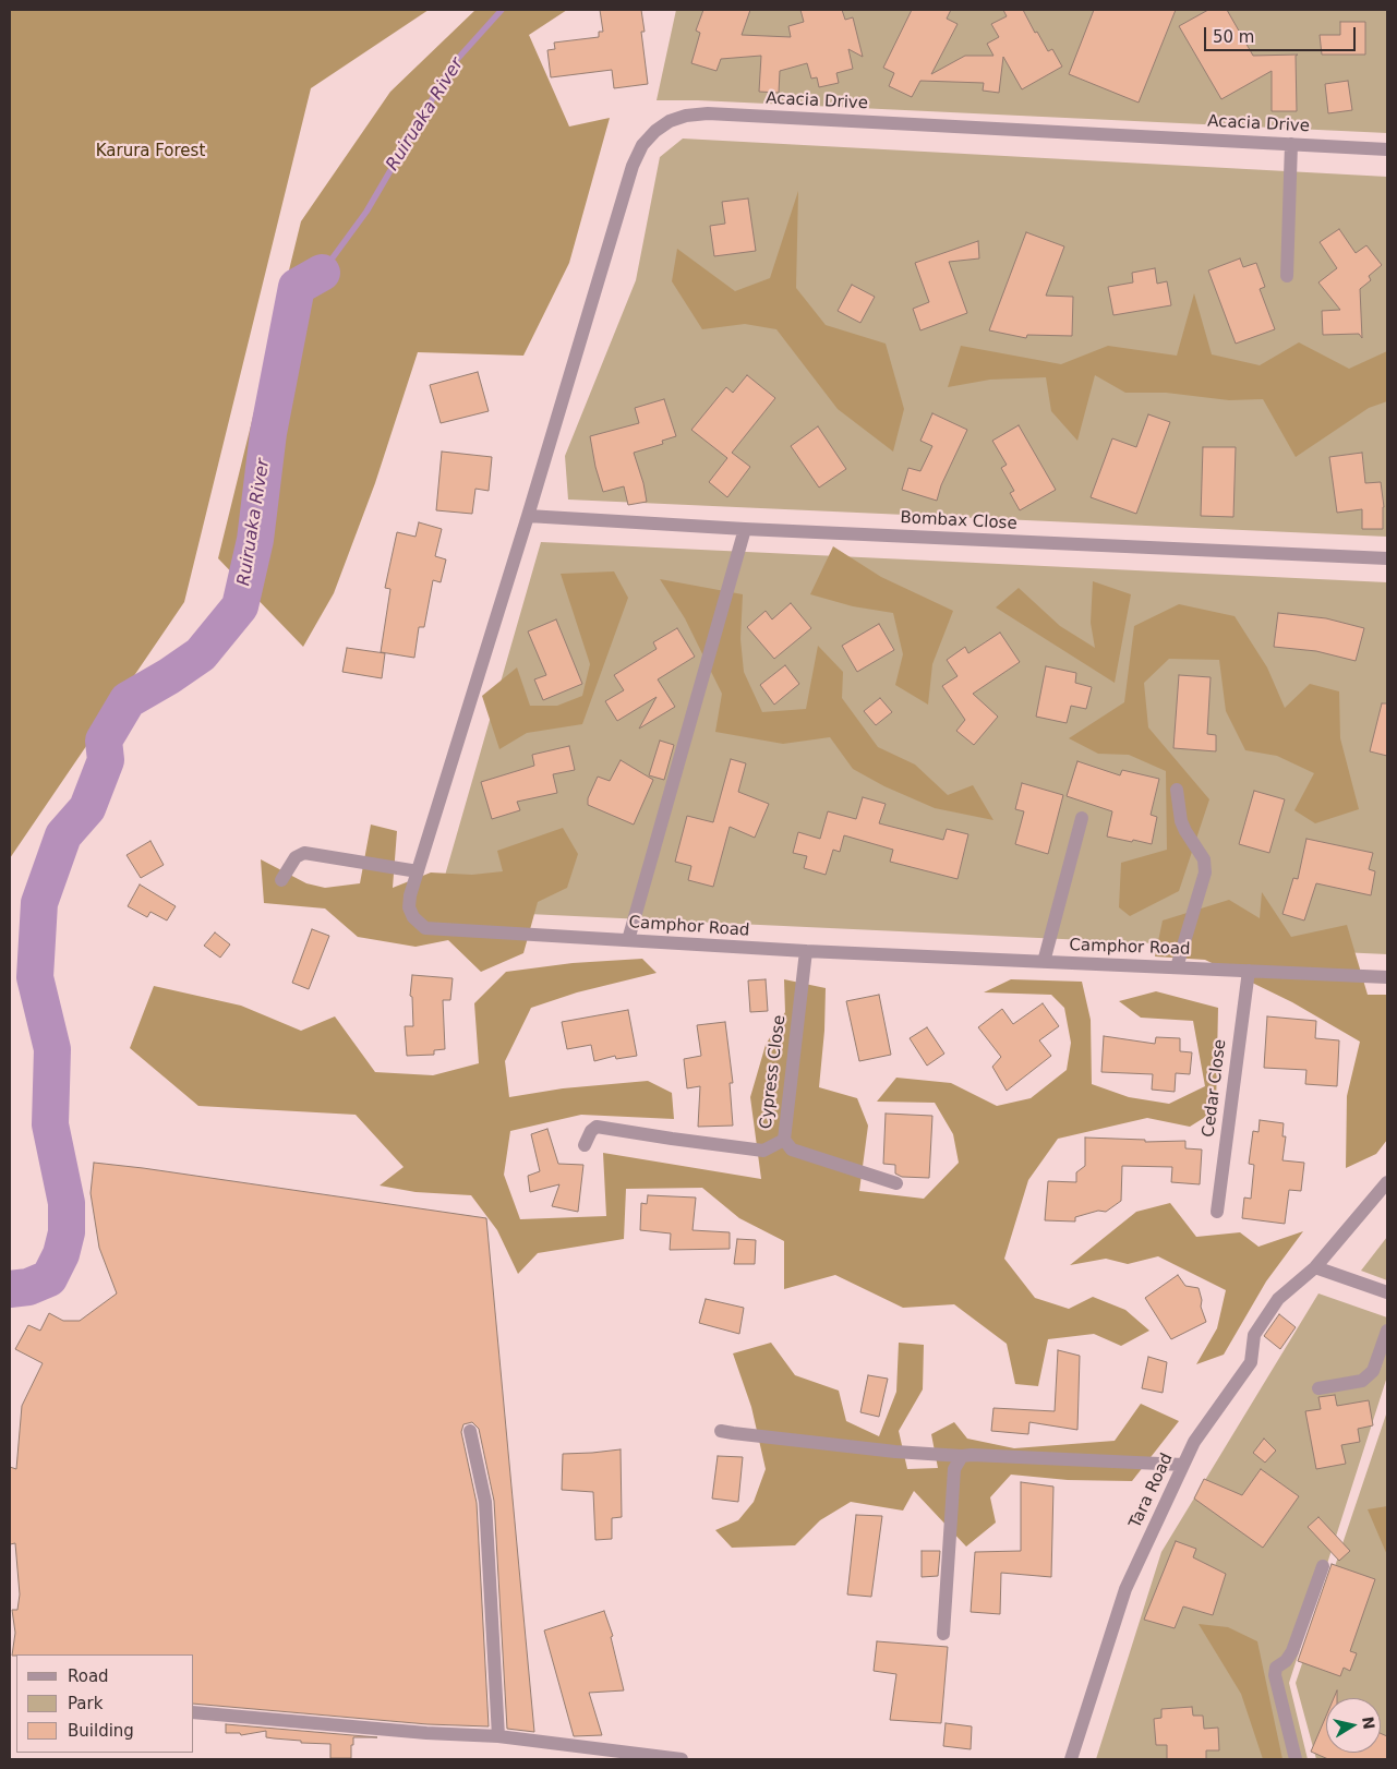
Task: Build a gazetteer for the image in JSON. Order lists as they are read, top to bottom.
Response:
{
  "streets": {
    "street": [
      "Acacia Drive",
      "Bombax Close",
      "Camphor Road",
      "Cypress Close",
      "Cedar Close",
      "Tara Road"
    ]
  },
  "crossings": [
    ["Acacia Drive", "Bombax Close"],
    ["Acacia Drive", "Camphor Road"],
    ["Bombax Close", "Camphor Road"],
    ["Camphor Road", "Cypress Close"],
    ["Camphor Road", "Cedar Close"]
  ],
  "water": ["Ruiruaka River"],
  "parks": ["Karura Forest"],
  "legend": ["Road", "Park", "Building"],
  "scale_bar": "50 m",
  "north": "right"
}
